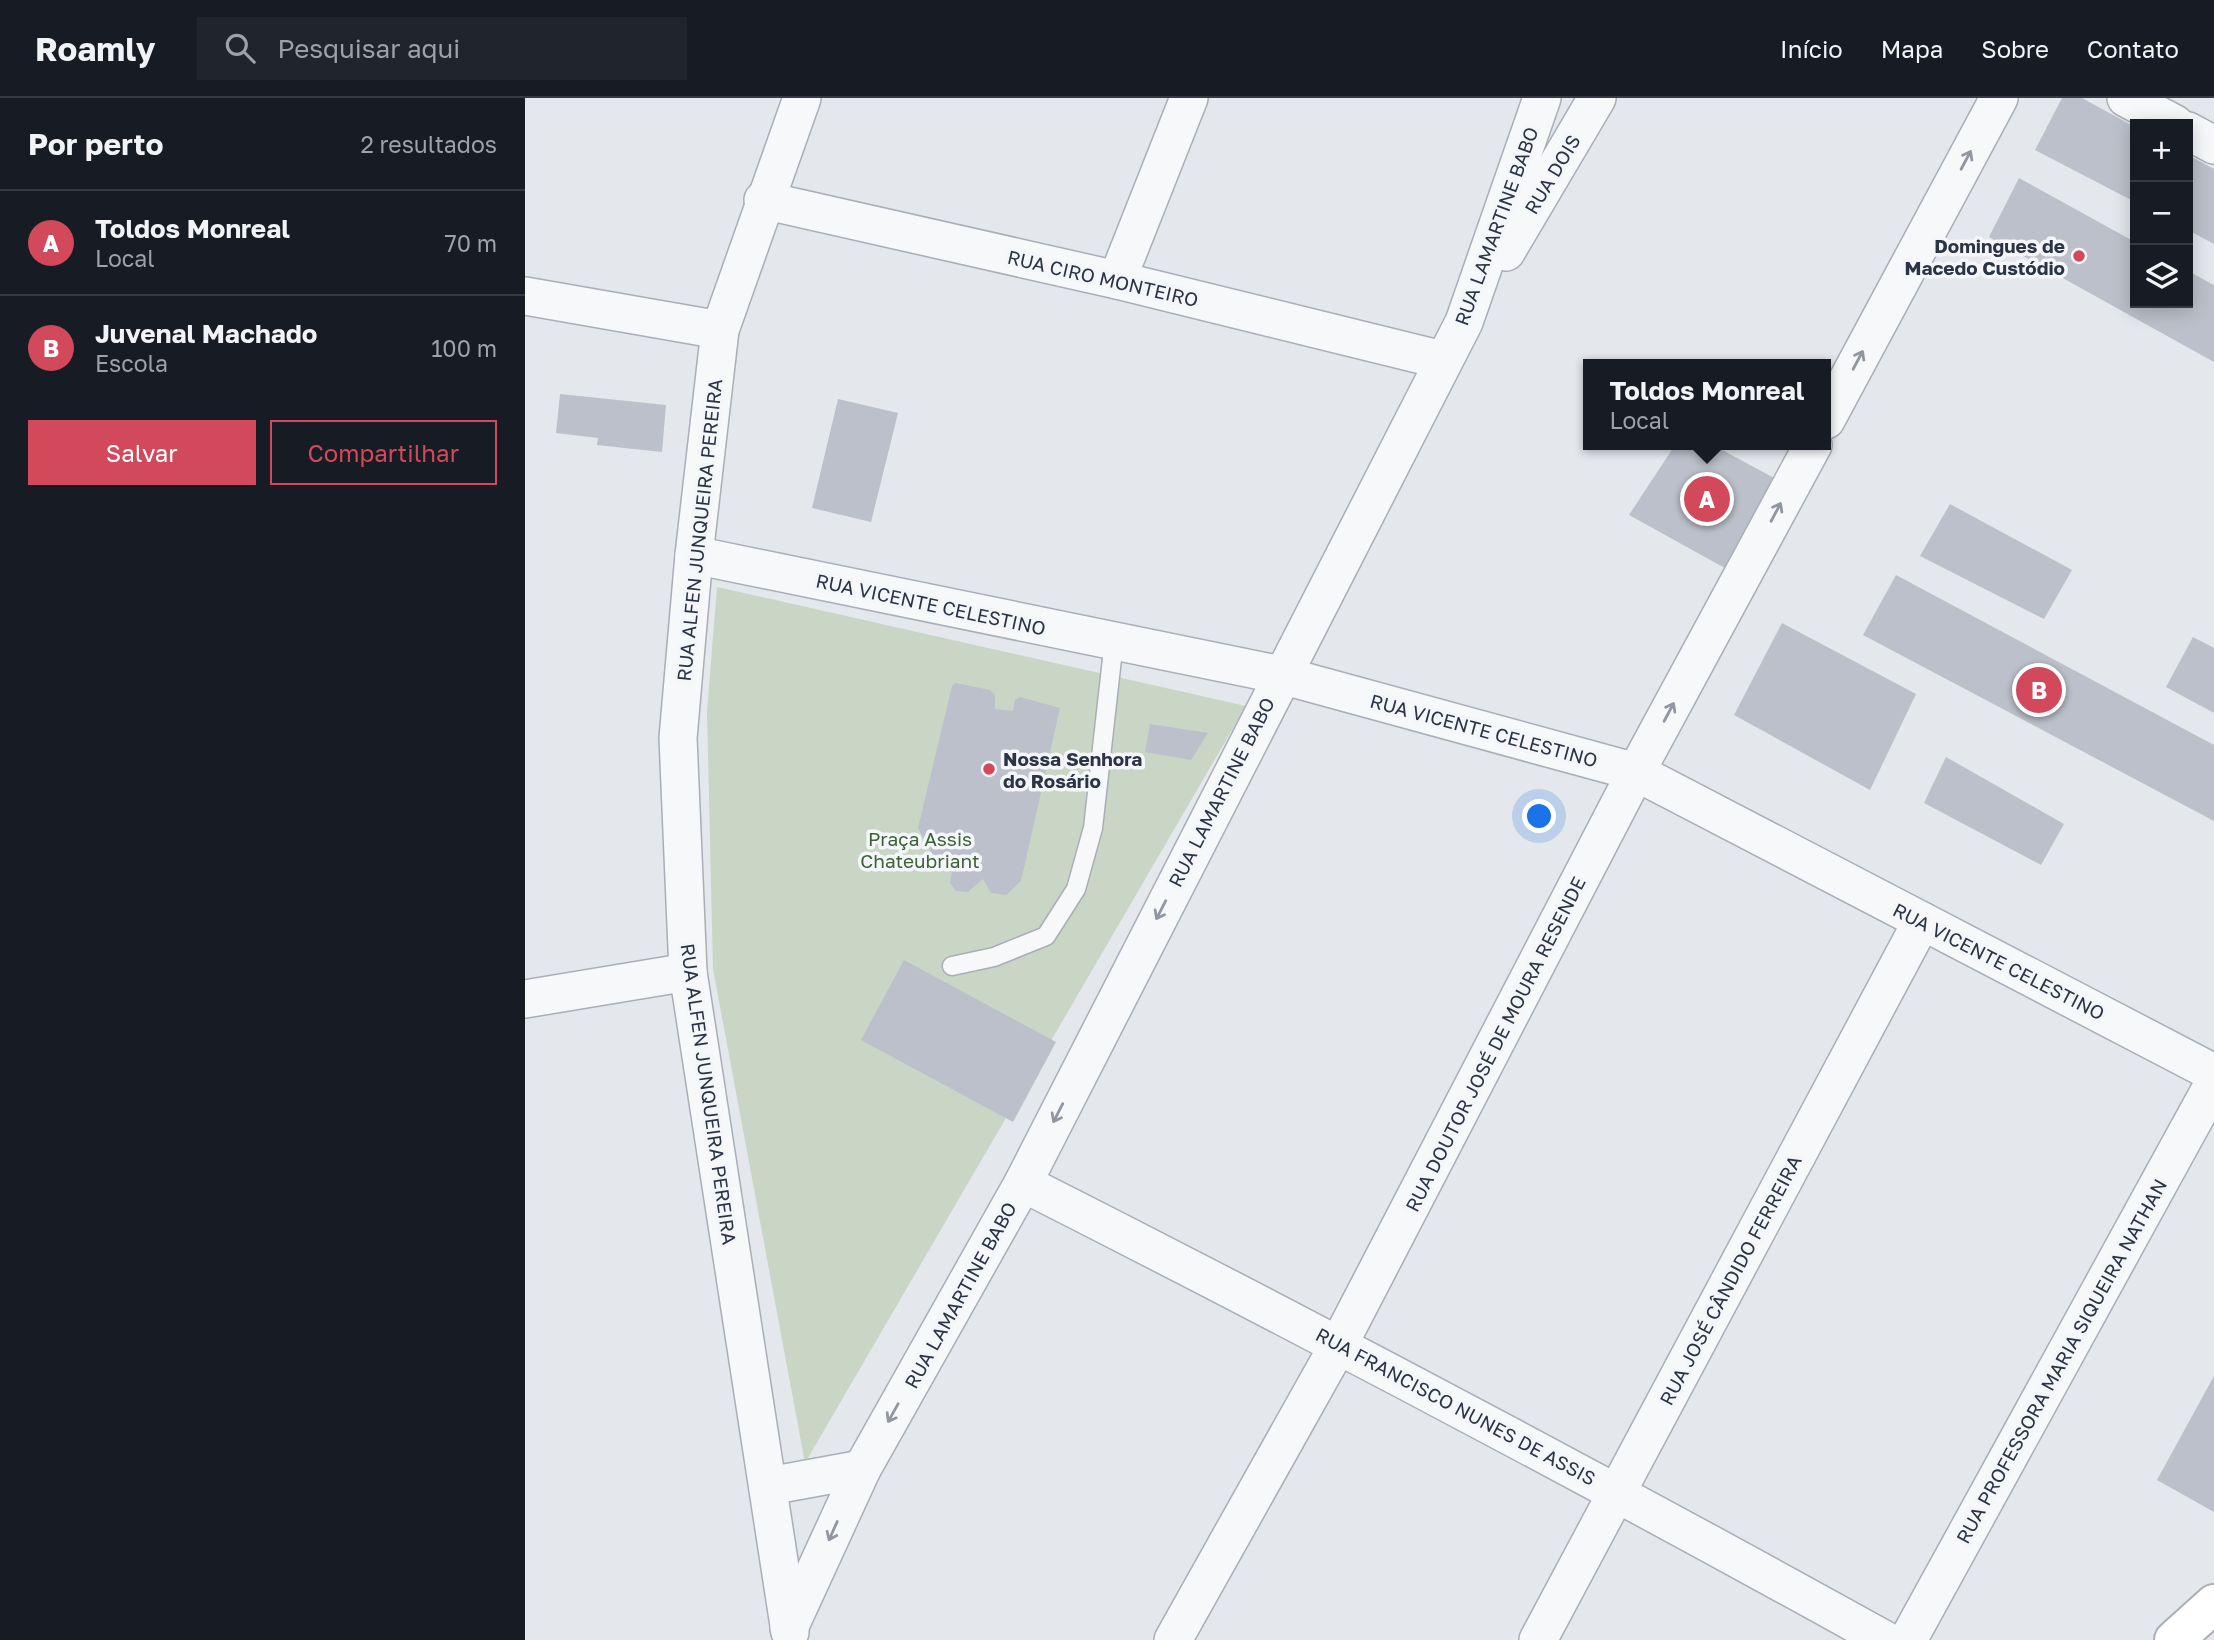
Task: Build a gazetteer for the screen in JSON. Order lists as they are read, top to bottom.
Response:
{
  "streets": {
    "street": [
      "RUA DOIS",
      "RUA LAMARTINE BABO",
      "RUA CIRO MONTEIRO",
      "RUA ALFEN JUNQUEIRA PEREIRA",
      "RUA VICENTE CELESTINO",
      "RUA DOUTOR JOSÉ DE MOURA RESENDE",
      "RUA JOSÉ CÂNDIDO FERREIRA",
      "RUA PROFESSORA MARIA SIQUEIRA NATHAN",
      "RUA FRANCISCO NUNES DE ASSIS"
    ]
  },
  "crossings": [
    ["RUA DOIS", "RUA LAMARTINE BABO"],
    ["RUA LAMARTINE BABO", "RUA CIRO MONTEIRO"],
    ["RUA LAMARTINE BABO", "RUA ALFEN JUNQUEIRA PEREIRA"],
    ["RUA LAMARTINE BABO", "RUA VICENTE CELESTINO"],
    ["RUA LAMARTINE BABO", "RUA FRANCISCO NUNES DE ASSIS"],
    ["RUA CIRO MONTEIRO", "RUA ALFEN JUNQUEIRA PEREIRA"],
    ["RUA ALFEN JUNQUEIRA PEREIRA", "RUA VICENTE CELESTINO"],
    ["RUA VICENTE CELESTINO", "RUA DOUTOR JOSÉ DE MOURA RESENDE"],
    ["RUA VICENTE CELESTINO", "RUA JOSÉ CÂNDIDO FERREIRA"],
    ["RUA DOUTOR JOSÉ DE MOURA RESENDE", "RUA FRANCISCO NUNES DE ASSIS"],
    ["RUA JOSÉ CÂNDIDO FERREIRA", "RUA FRANCISCO NUNES DE ASSIS"]
  ],
  "one_way": ["RUA LAMARTINE BABO"],
  "parks": ["Praça Assis Chateubriant"],
  "places": ["Domingues de Macedo Custódio", "Nossa Senhora do Rosário"],
  "page": {
    "header": "Roamly",
    "search": "Pesquisar aqui",
    "nav": [
      "Início",
      "Mapa",
      "Sobre",
      "Contato"
    ],
    "heading": ["Por perto", "2 resultados"],
    "map_buttons": ["+", "−"],
    "list": [
      {
        "mark": "A",
        "name": "Toldos Monreal",
        "note": "Local",
        "value": "70 m"
      },
      {
        "mark": "B",
        "name": "Juvenal Machado",
        "note": "Escola",
        "value": "100 m"
      }
    ],
    "popup": ["Toldos Monreal", "Local"],
    "buttons": ["Salvar", "Compartilhar"],
    "pins": ["A", "B"]
  }
}
